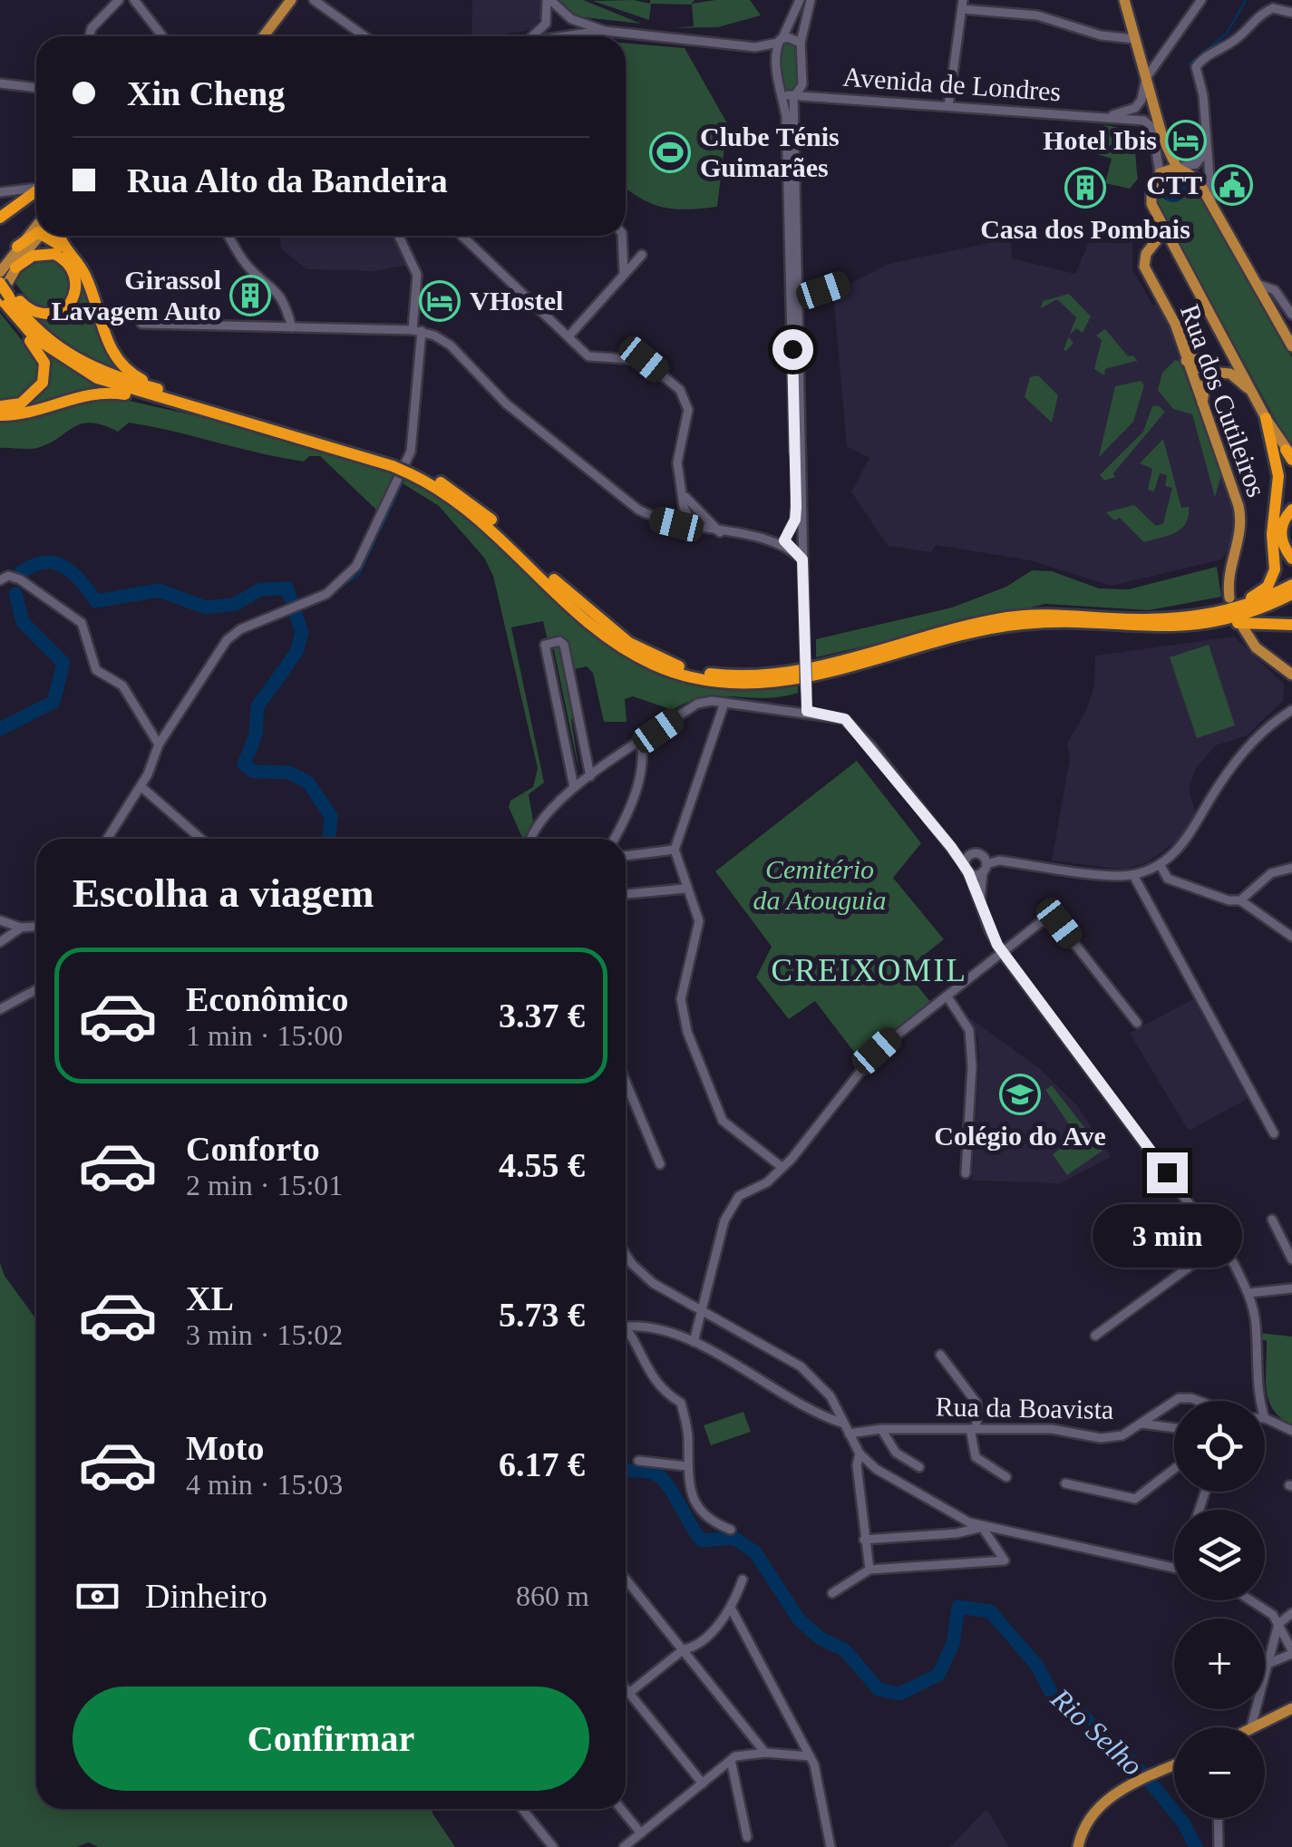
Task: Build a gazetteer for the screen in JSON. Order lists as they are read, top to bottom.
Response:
{
  "streets": {
    "main road": ["Rua dos Cutileiros"],
    "street": ["Avenida de Londres", "Rua da Boavista"]
  },
  "districts": ["CREIXOMIL"],
  "water": ["Rio Selho"],
  "parks": ["Cemitério da Atouguia"],
  "places": {
    "hotel": ["Hotel Ibis", "VHostel"],
    "sports": ["Clube Ténis Guimarães"],
    "public building": ["CTT"],
    "building": ["Casa dos Pombais", "Girassol Lavagem Auto"],
    "school or university": ["Colégio do Ave"]
  },
  "page": {
    "banner": ["Xin Cheng", "Rua Alto da Bandeira"],
    "heading": "Escolha a viagem",
    "list": [
      {
        "name": "Econômico",
        "note": "1 min · 15:00",
        "value": "3.37 €"
      },
      {
        "name": "Conforto",
        "note": "2 min · 15:01",
        "value": "4.55 €"
      },
      {
        "name": "XL",
        "note": "3 min · 15:02",
        "value": "5.73 €"
      },
      {
        "name": "Moto",
        "note": "4 min · 15:03",
        "value": "6.17 €"
      }
    ],
    "bubble": "3 min",
    "map_buttons": ["+", "−"],
    "pay": ["Dinheiro", "860 m"],
    "buttons": "Confirmar"
  }
}
